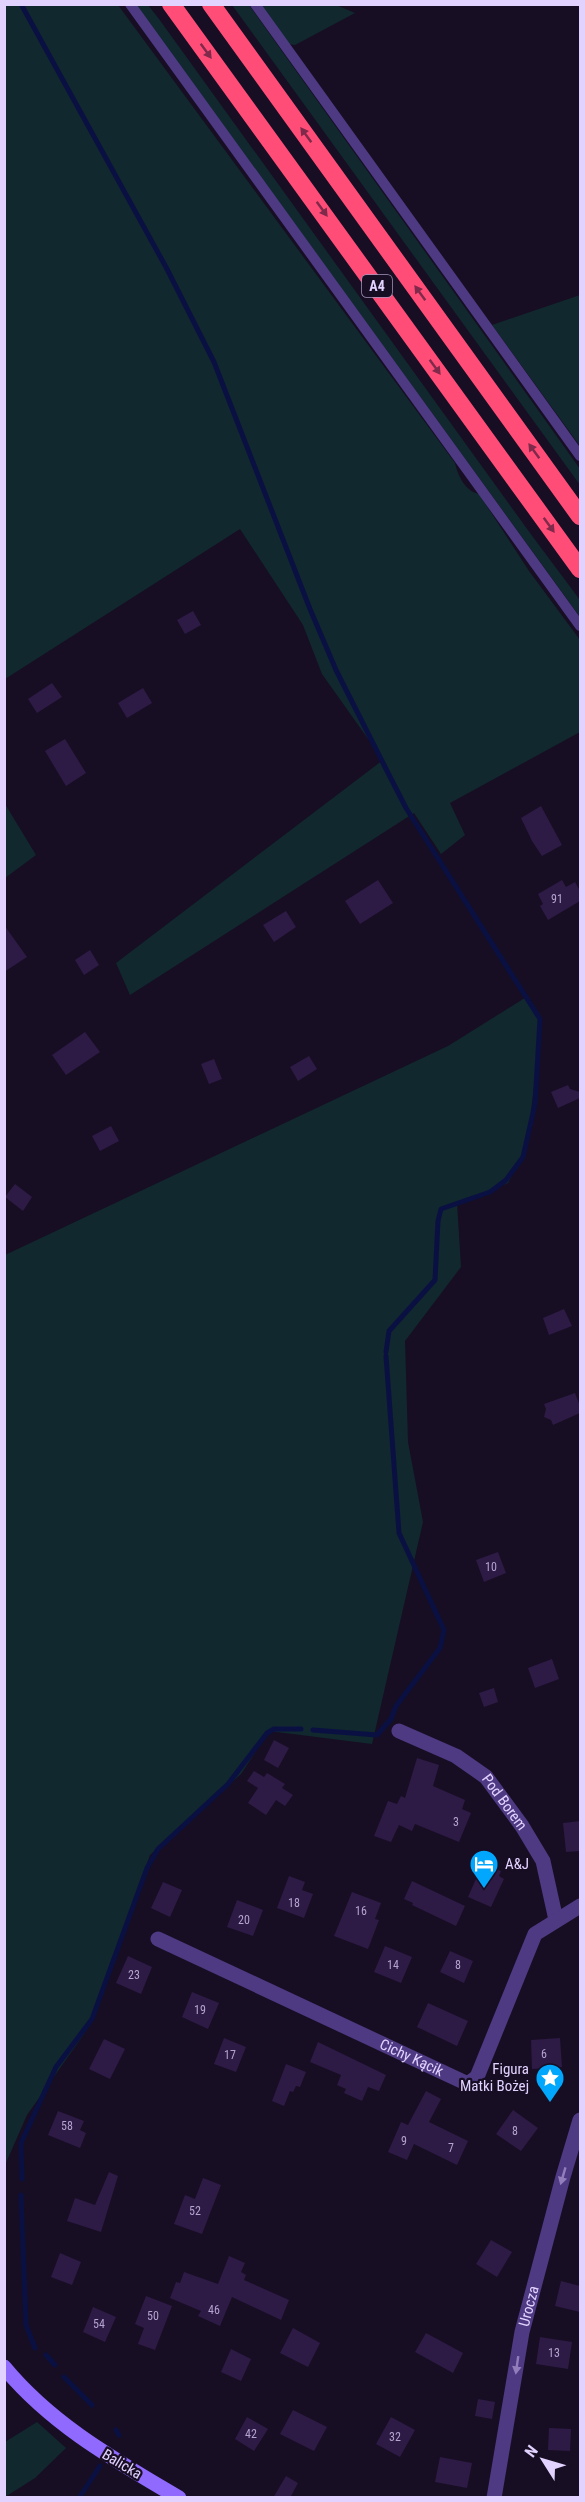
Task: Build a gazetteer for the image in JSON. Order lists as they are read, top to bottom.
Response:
{
  "streets": {
    "highway": ["A4"],
    "main road": ["Balicka"],
    "street": ["Pod Borem", "Cichy Kącik", "Urocza"]
  },
  "crossings": [
    ["Pod Borem", "Cichy Kącik"]
  ],
  "one_way": ["Urocza"],
  "places": {
    "hotel": ["A&J"],
    "place": ["Figura Matki Bożej"]
  },
  "house_numbers": [
    "91",
    "10",
    "3",
    "18",
    "16",
    "20",
    "14",
    "8",
    "23",
    "19",
    "6",
    "17",
    "58",
    "8",
    "9",
    "7",
    "52",
    "46",
    "50",
    "54",
    "13",
    "42",
    "32"
  ],
  "north": "top left"
}
